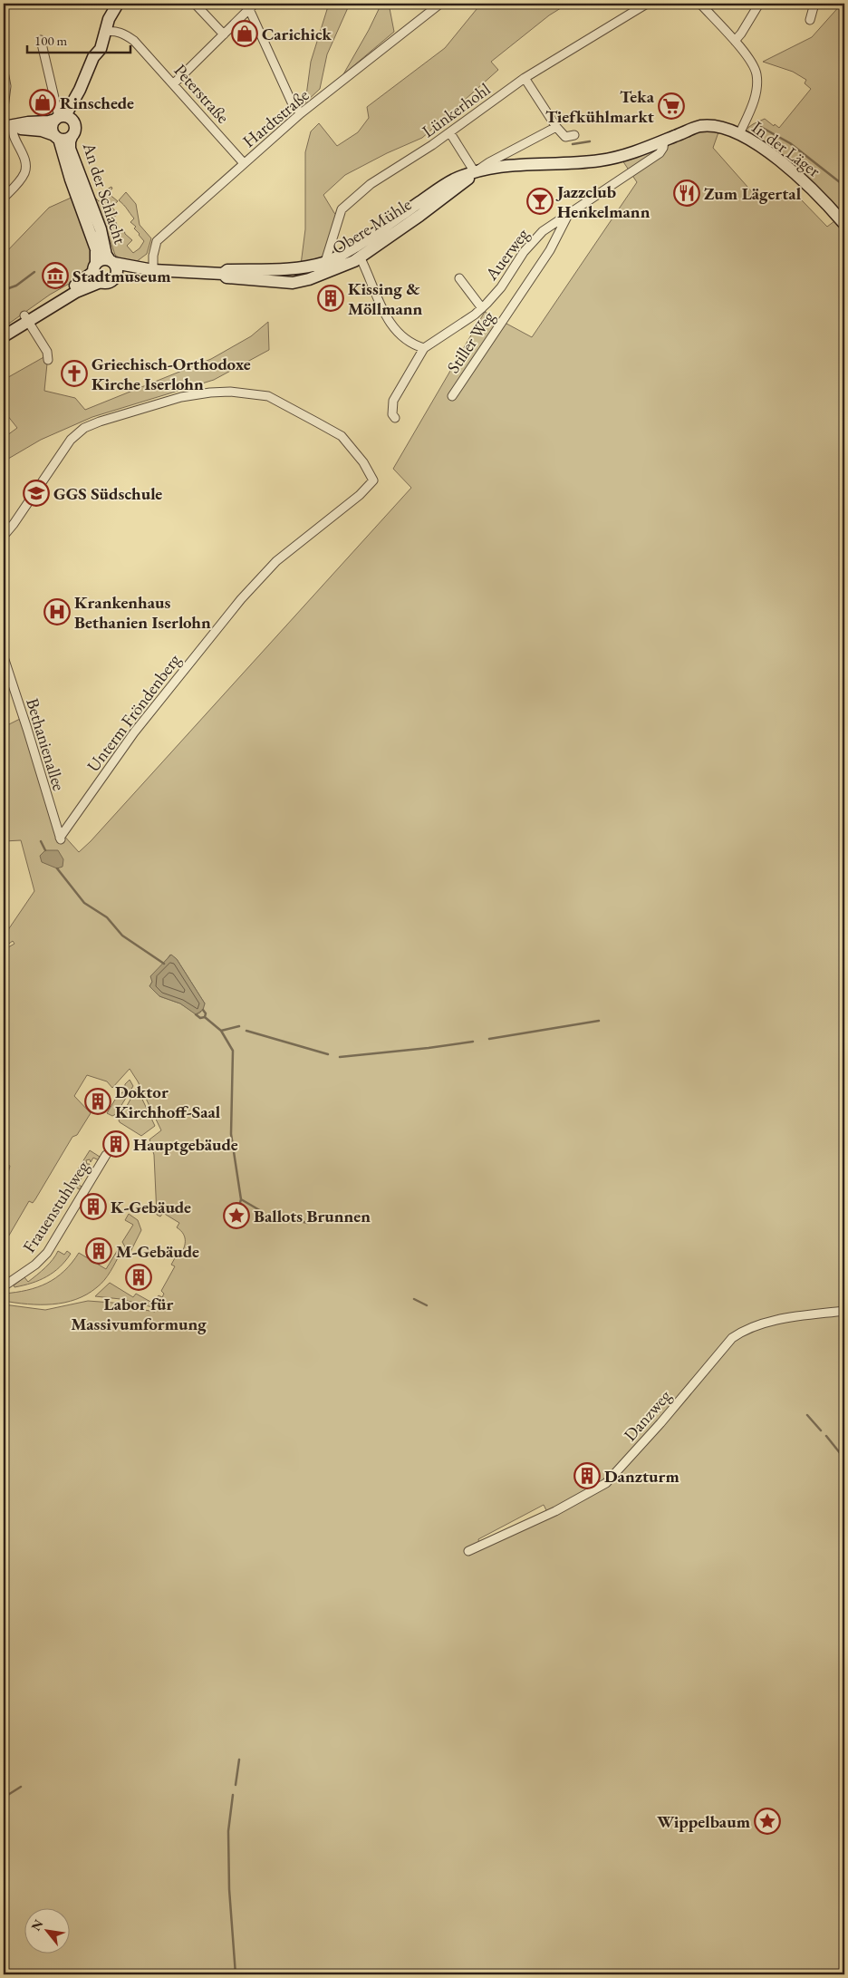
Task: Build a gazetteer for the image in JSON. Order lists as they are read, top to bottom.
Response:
{
  "streets": {
    "main road": ["In der Läger", "An der Schlacht", "Obere Mühle"],
    "street": [
      "Peterstraße",
      "Lünkerhohl",
      "Hardtstraße",
      "Auerweg",
      "Stiller Weg",
      "Unterm Fröndenberg",
      "Bethanienallee",
      "Frauenstuhlweg",
      "Danzweg"
    ]
  },
  "crossings": [
    ["Peterstraße", "Hardtstraße"],
    ["Lünkerhohl", "Obere Mühle"],
    ["Hardtstraße", "Obere Mühle"],
    ["In der Läger", "Obere Mühle"],
    ["An der Schlacht", "Obere Mühle"],
    ["Obere Mühle", "Auerweg"],
    ["Auerweg", "Stiller Weg"],
    ["Unterm Fröndenberg", "Bethanienallee"]
  ],
  "places": {
    "shop": ["Carichick", "Rinschede"],
    "supermarket": ["Teka Tiefkühlmarkt"],
    "restaurant": ["Zum Lägertal"],
    "bar": ["Jazzclub Henkelmann"],
    "museum": ["Stadtmuseum"],
    "building": [
      "Kissing & Möllmann",
      "Doktor Kirchhoff-Saal",
      "Hauptgebäude",
      "K-Gebäude",
      "M-Gebäude",
      "Labor für Massivumformung",
      "Danzturm"
    ],
    "church": ["Griechisch-Orthodoxe Kirche Iserlohn"],
    "school or university": ["GGS Südschule"],
    "hospital": ["Krankenhaus Bethanien Iserlohn"],
    "place": ["Ballots Brunnen", "Wippelbaum"]
  },
  "scale_bar": "100 m",
  "north": "top left"
}
